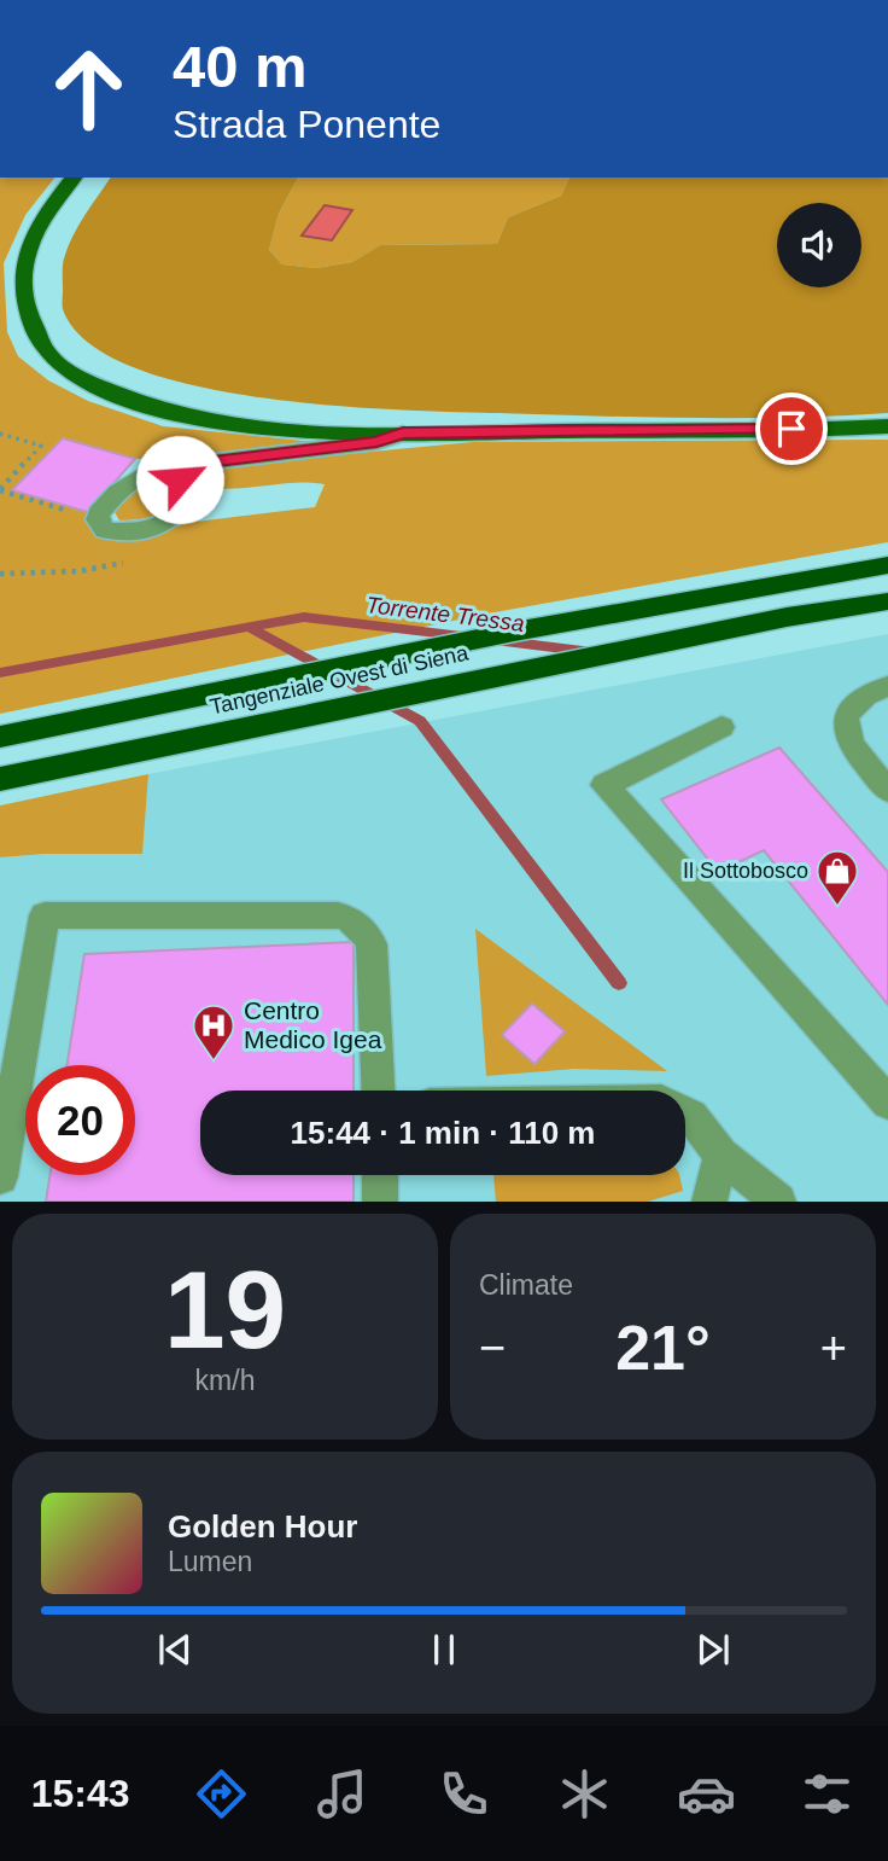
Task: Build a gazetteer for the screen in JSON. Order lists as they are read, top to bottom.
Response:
{
  "streets": {
    "highway": ["Tangenziale Ovest di Siena"]
  },
  "water": ["Torrente Tressa"],
  "places": {
    "shop": ["Il Sottobosco"],
    "hospital": ["Centro Medico Igea"]
  },
  "page": {
    "turn": ["40 m", "Strada Ponente"],
    "limit": "20",
    "trip": "15:44 · 1 min · 110 m",
    "tile": [
      ["19", "km/h"],
      "Climate"
    ],
    "heat": ["−", "21°", "+"],
    "song": ["Golden Hour", "Lumen"],
    "tabs": "15:43"
  }
}
